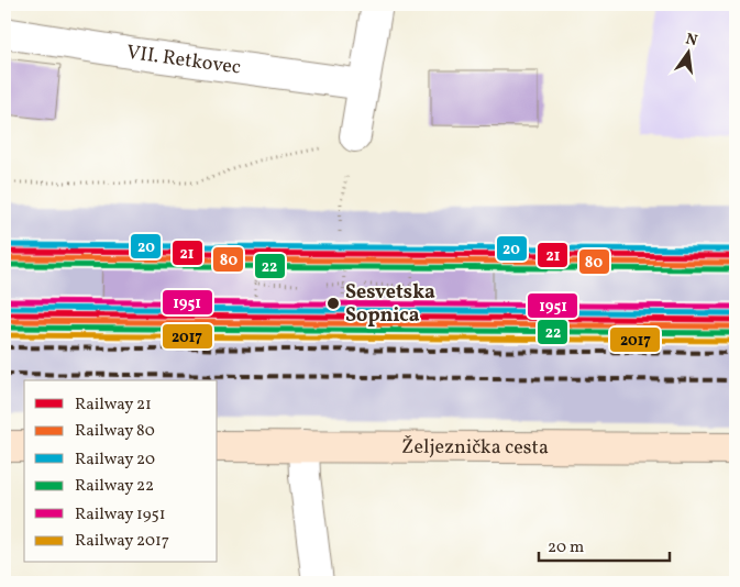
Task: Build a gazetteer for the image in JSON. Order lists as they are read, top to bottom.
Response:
{
  "streets": {
    "street": ["VII. Retkovec", "Željeznička cesta"]
  },
  "places": ["Sesvetska Sopnica"],
  "lines": [
    "rail line 20",
    "rail line 21",
    "rail line 80",
    "rail line 22",
    "rail line 1951",
    "rail line 2017"
  ],
  "legend": [
    "Railway 21",
    "Railway 80",
    "Railway 20",
    "Railway 22",
    "Railway 1951",
    "Railway 2017"
  ],
  "scale_bar": "20 m",
  "north": "top"
}
